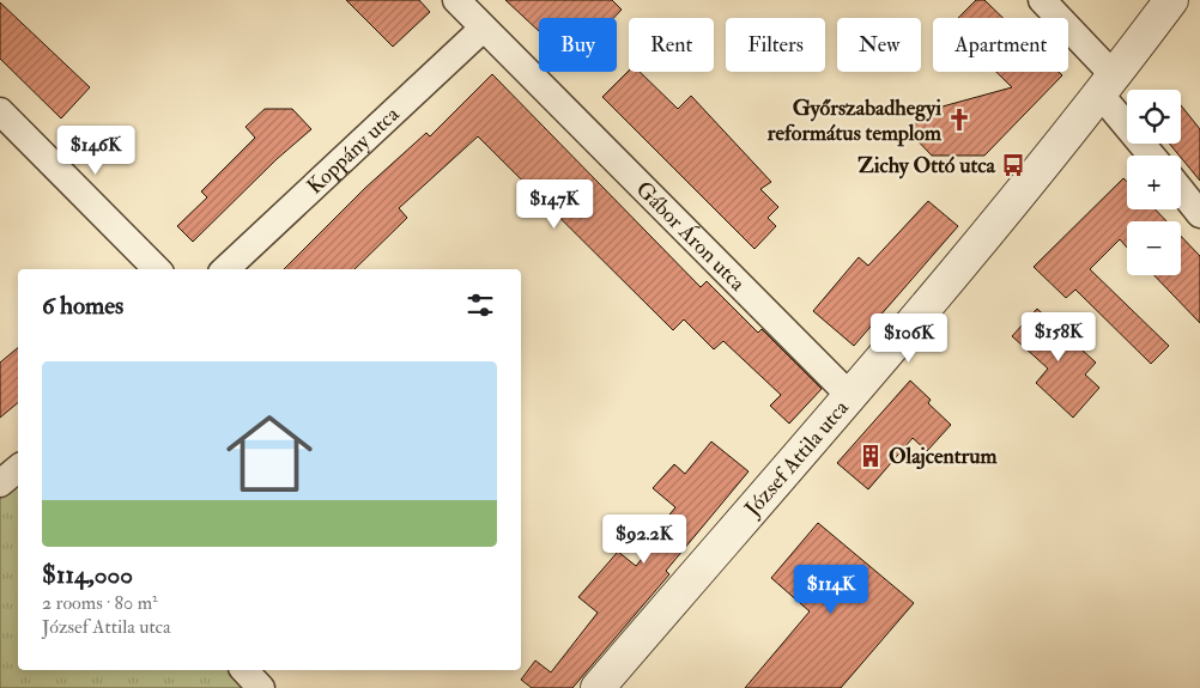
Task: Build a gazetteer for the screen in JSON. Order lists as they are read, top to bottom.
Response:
{
  "streets": {
    "street": ["Koppány utca", "Gábor Áron utca", "József Attila utca"]
  },
  "crossings": [
    ["Koppány utca", "Gábor Áron utca"],
    ["Gábor Áron utca", "József Attila utca"]
  ],
  "places": {
    "church": ["Győrszabadhegyi református templom"],
    "bus stop": ["Zichy Ottó utca"],
    "building": ["Olajcentrum"]
  },
  "page": {
    "chip": [
      "Buy",
      "Rent",
      "Filters",
      "New",
      "Apartment"
    ],
    "map_buttons": ["+", "−"],
    "price": [
      "$146K",
      "$147K",
      "$158K",
      "$106K",
      "$92.2K",
      "$114K"
    ],
    "heading": "6 homes",
    "list": [
      {
        "name": "$114,000",
        "note": "2 rooms · 80 m² · József Attila utca"
      }
    ]
  }
}
